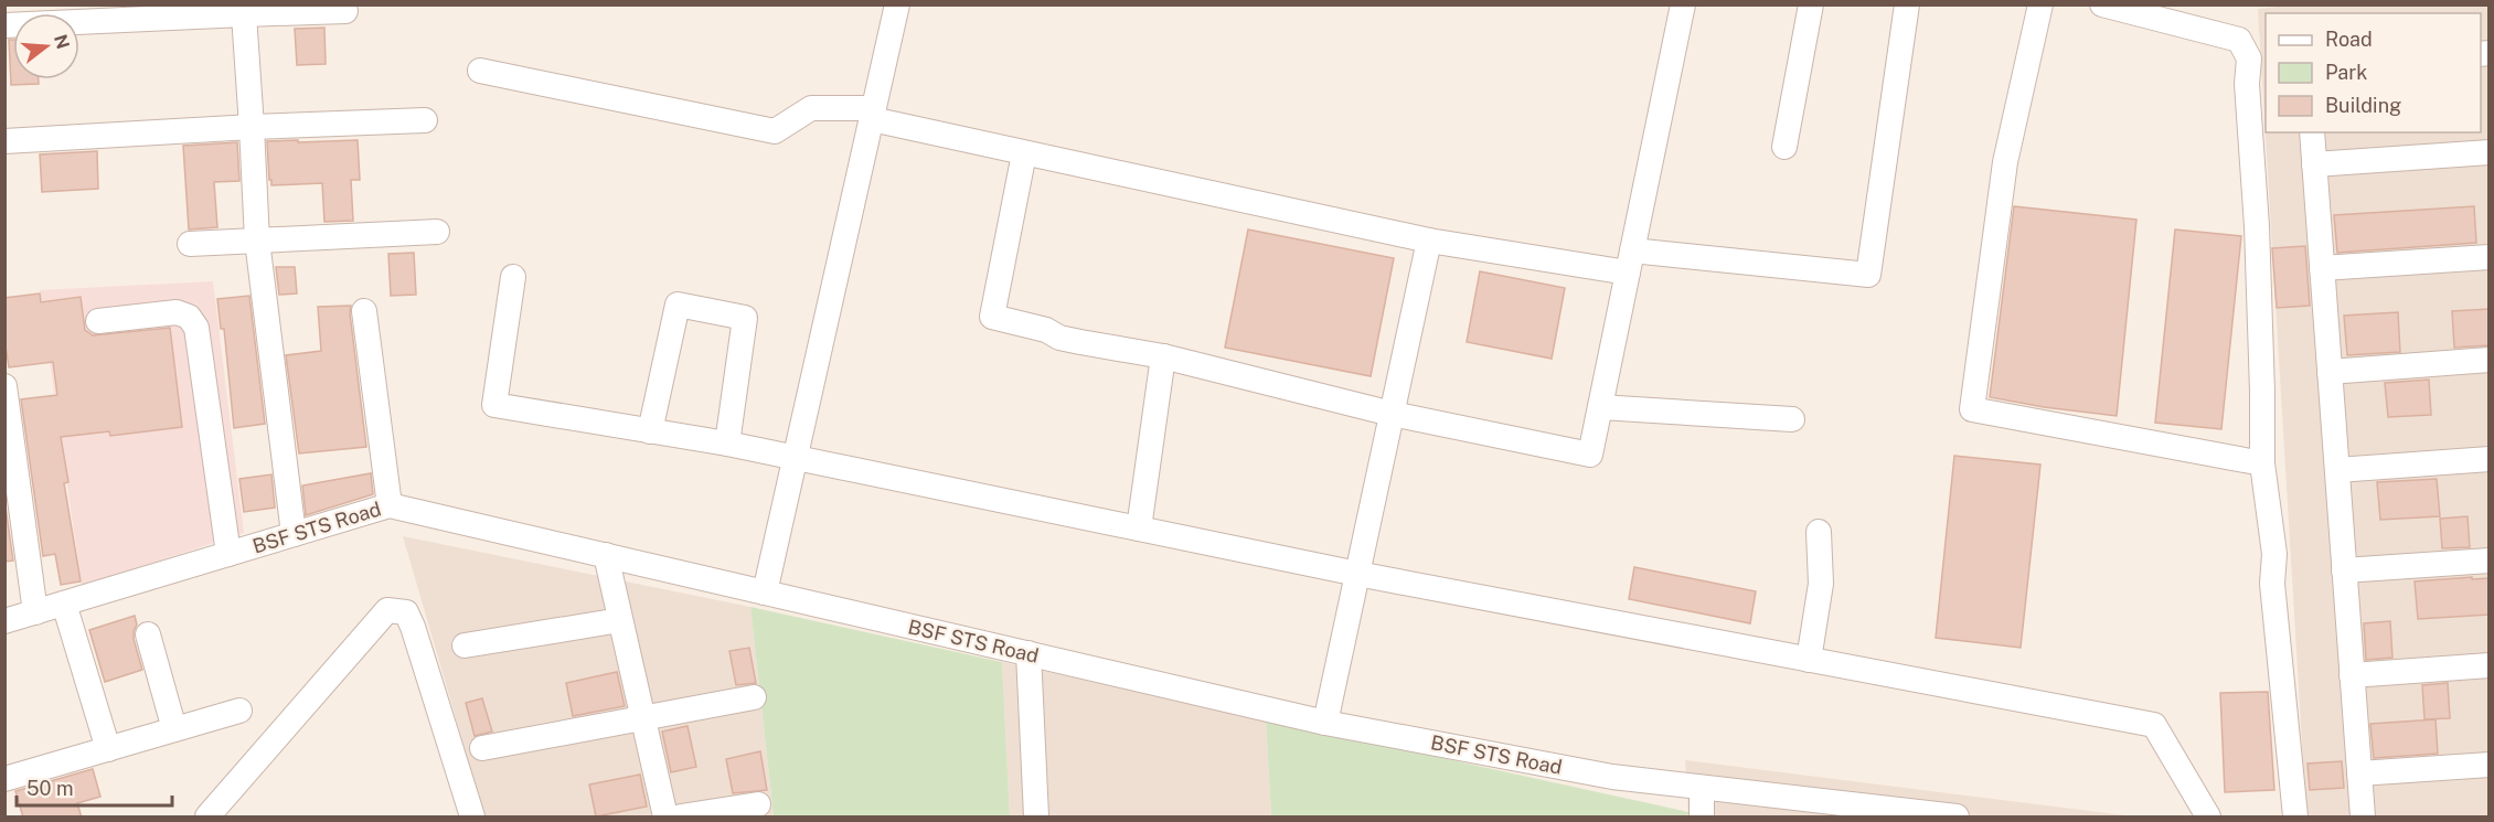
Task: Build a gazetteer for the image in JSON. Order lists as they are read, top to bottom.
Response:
{
  "streets": {
    "street": ["BSF STS Road"]
  },
  "legend": ["Road", "Park", "Building"],
  "scale_bar": "50 m",
  "north": "right"
}
